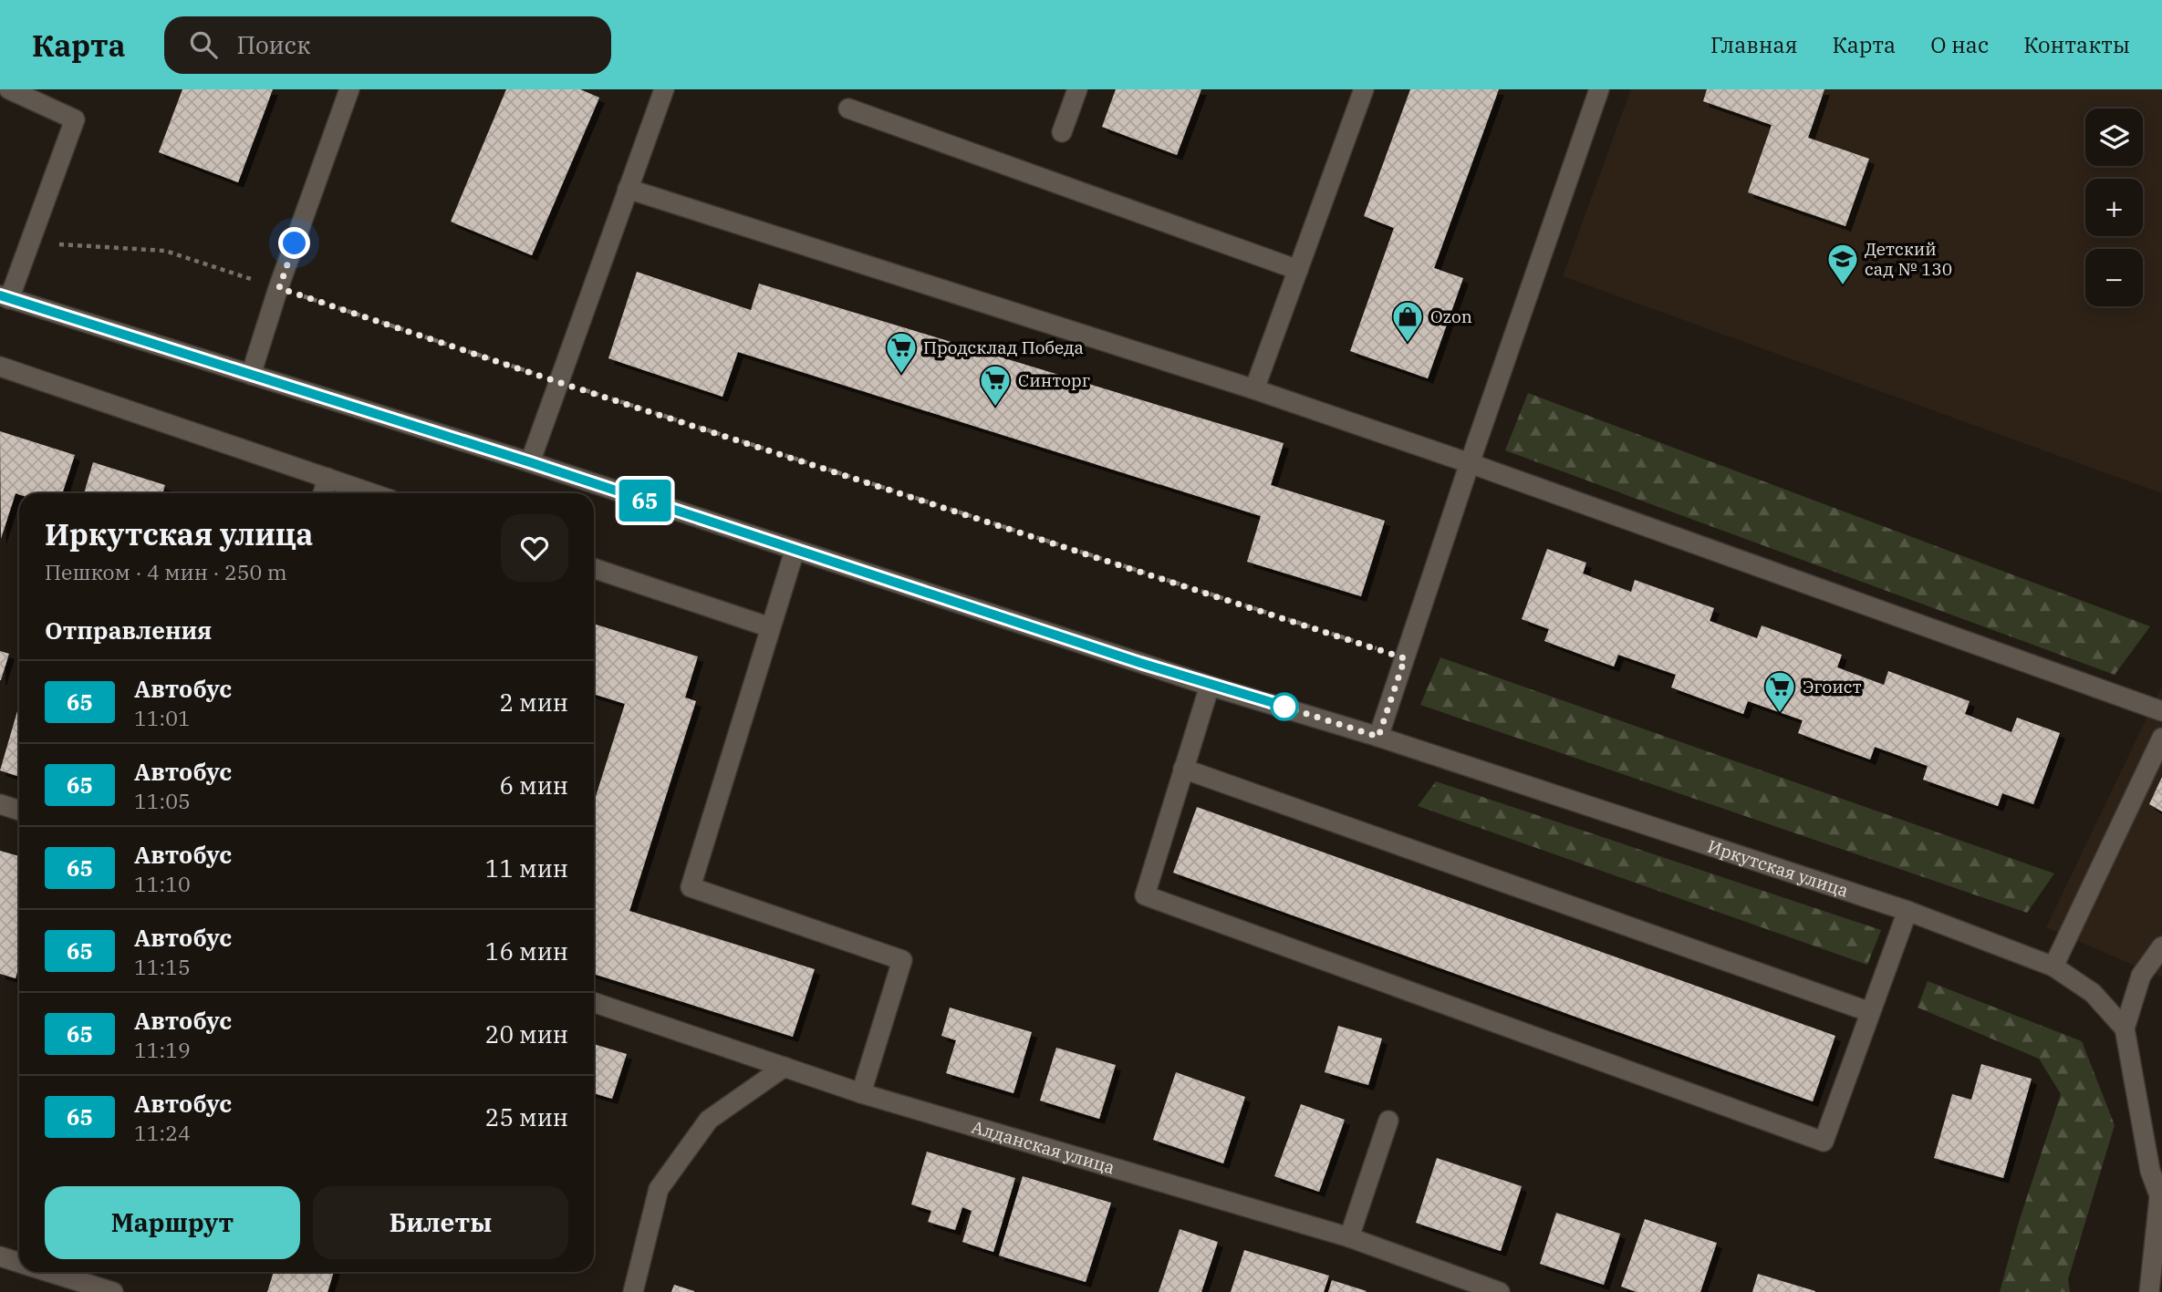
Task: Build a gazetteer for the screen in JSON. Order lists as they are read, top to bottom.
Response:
{
  "streets": {
    "street": ["Иркутская улица", "Алданская улица"]
  },
  "places": {
    "school or university": ["Детский сад № 130"],
    "shop": ["Ozon"],
    "supermarket": ["Продсклад Победа", "Синторг", "Эгоист"]
  },
  "lines": ["bus line 65"],
  "page": {
    "header": "Карта",
    "search": "Поиск",
    "nav": [
      "Главная",
      "Карта",
      "О нас",
      "Контакты"
    ],
    "on_map": "65",
    "map_buttons": ["+", "−"],
    "heading": [
      ["Иркутская улица", "Пешком · 4 мин · 250 m"],
      "Отправления"
    ],
    "list": [
      {
        "mark": "65",
        "name": "Автобус",
        "note": "11:01",
        "value": "2 мин"
      },
      {
        "mark": "65",
        "name": "Автобус",
        "note": "11:05",
        "value": "6 мин"
      },
      {
        "mark": "65",
        "name": "Автобус",
        "note": "11:10",
        "value": "11 мин"
      },
      {
        "mark": "65",
        "name": "Автобус",
        "note": "11:15",
        "value": "16 мин"
      },
      {
        "mark": "65",
        "name": "Автобус",
        "note": "11:19",
        "value": "20 мин"
      },
      {
        "mark": "65",
        "name": "Автобус",
        "note": "11:24",
        "value": "25 мин"
      }
    ],
    "buttons": ["Маршрут", "Билеты"]
  }
}
